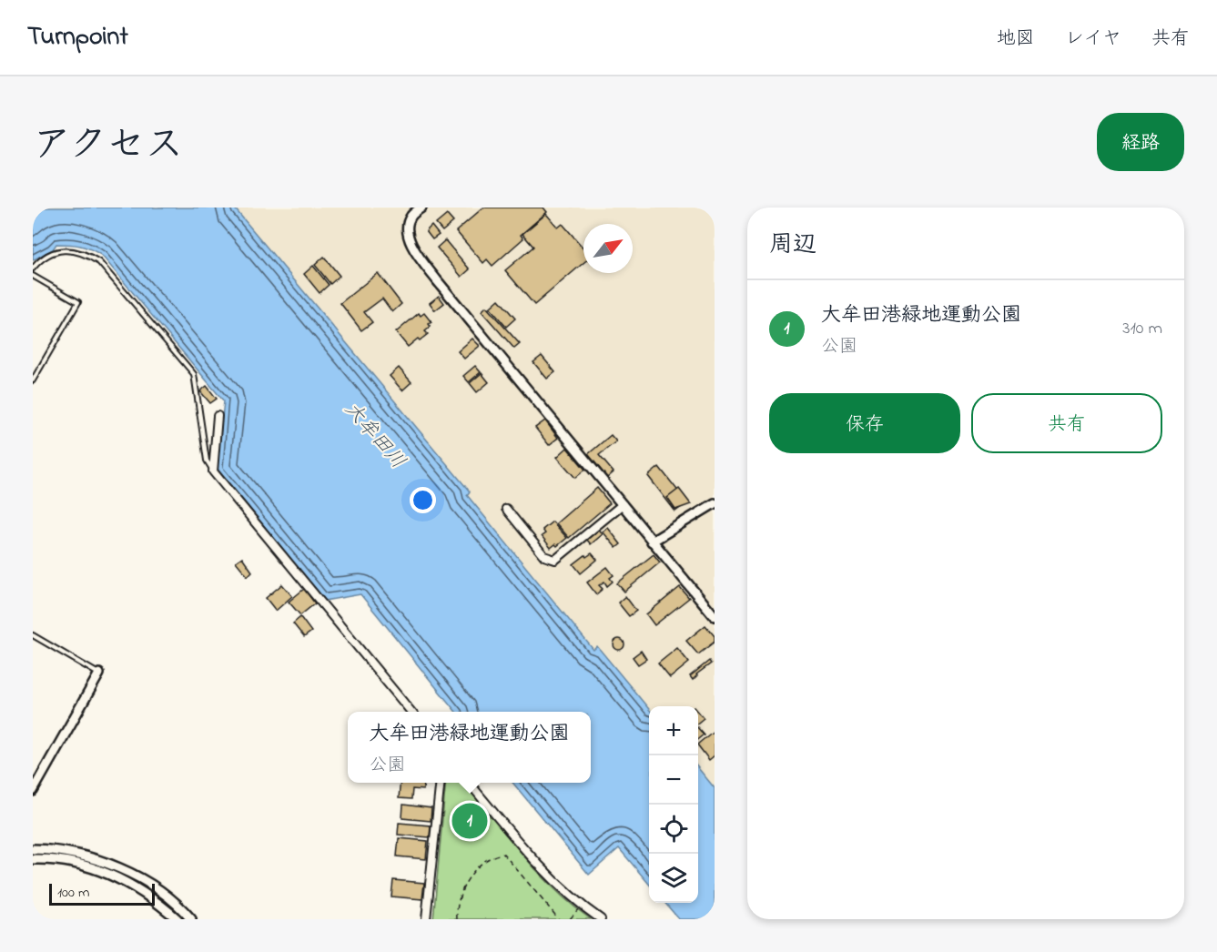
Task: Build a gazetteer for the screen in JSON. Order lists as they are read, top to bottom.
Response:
{
  "water": ["大牟田川"],
  "scale_bar": "100 m",
  "north": "top right",
  "page": {
    "header": "Turnpoint",
    "nav": ["地図", "レイヤ", "共有"],
    "title": "アクセス",
    "buttons": [
      "経路",
      ["保存", "共有"]
    ],
    "heading": "周辺",
    "list": [
      {
        "mark": "1",
        "name": "大牟田港緑地運動公園",
        "note": "公園",
        "value": "310 m"
      }
    ],
    "map_buttons": ["+", "−"],
    "popup": ["大牟田港緑地運動公園", "公園"],
    "pins": "1",
    "scale": "100 m"
  }
}
